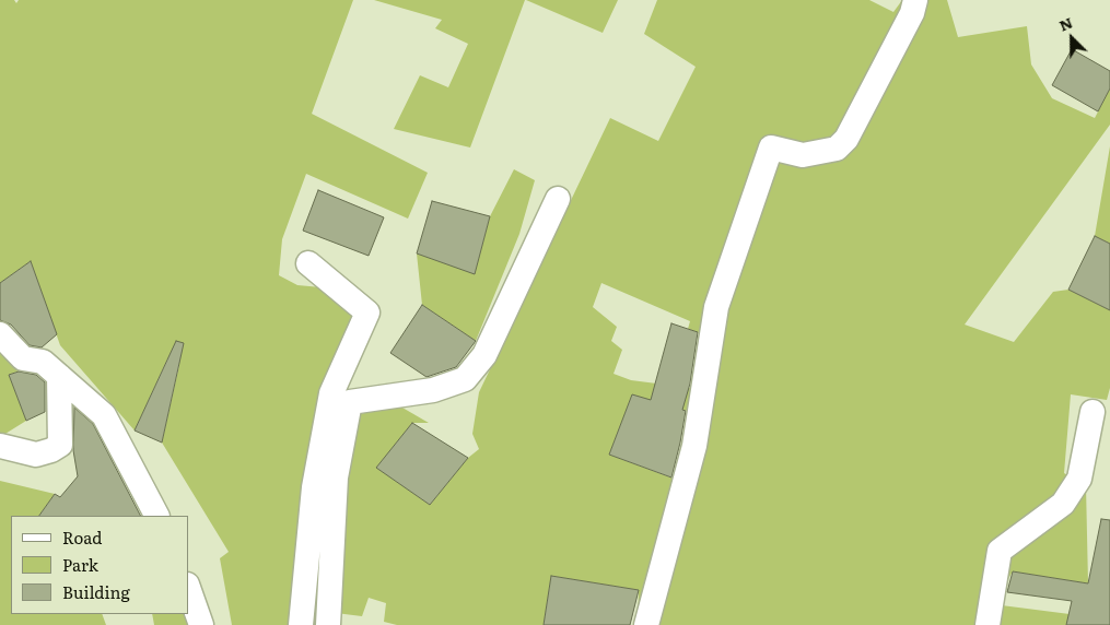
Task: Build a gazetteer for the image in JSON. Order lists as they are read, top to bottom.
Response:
{
  "legend": ["Road", "Park", "Building"],
  "north": "top left"
}
